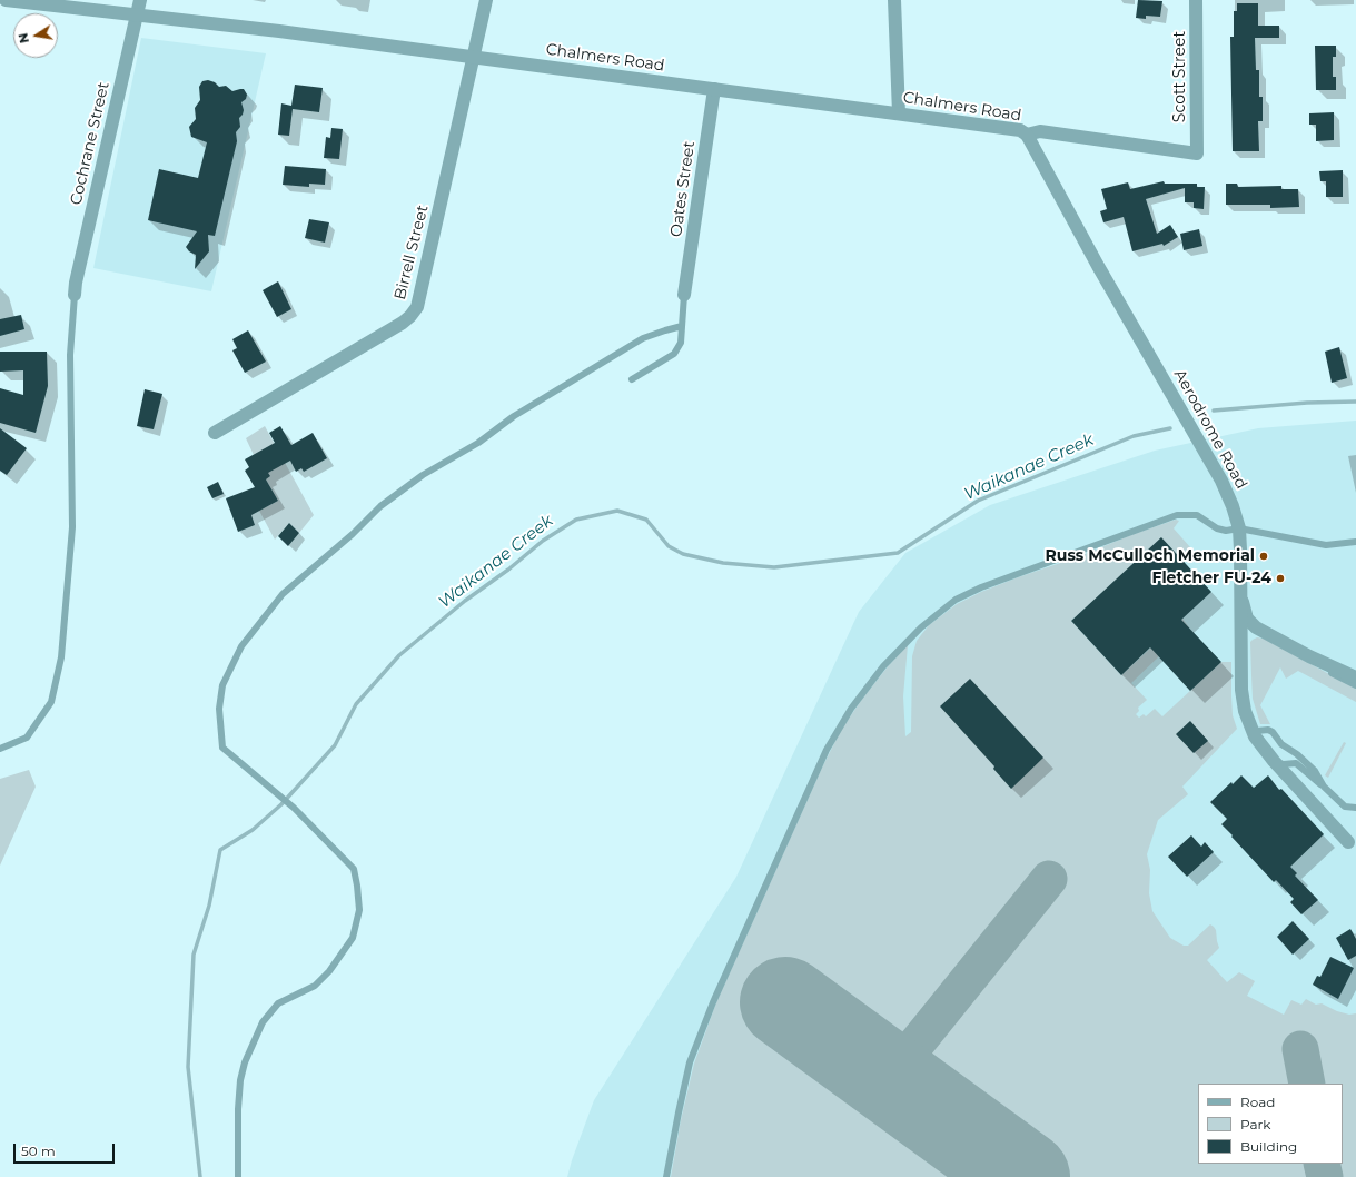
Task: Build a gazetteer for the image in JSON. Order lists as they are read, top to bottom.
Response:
{
  "streets": {
    "street": [
      "Chalmers Road",
      "Scott Street",
      "Cochrane Street",
      "Oates Street",
      "Birrell Street",
      "Aerodrome Road"
    ]
  },
  "crossings": [
    ["Chalmers Road", "Scott Street"],
    ["Chalmers Road", "Cochrane Street"],
    ["Chalmers Road", "Oates Street"],
    ["Chalmers Road", "Birrell Street"],
    ["Chalmers Road", "Aerodrome Road"]
  ],
  "water": ["Waikanae Creek"],
  "places": ["Russ McCulloch Memorial", "Fletcher FU-24"],
  "legend": ["Road", "Park", "Building"],
  "scale_bar": "50 m",
  "north": "left"
}
